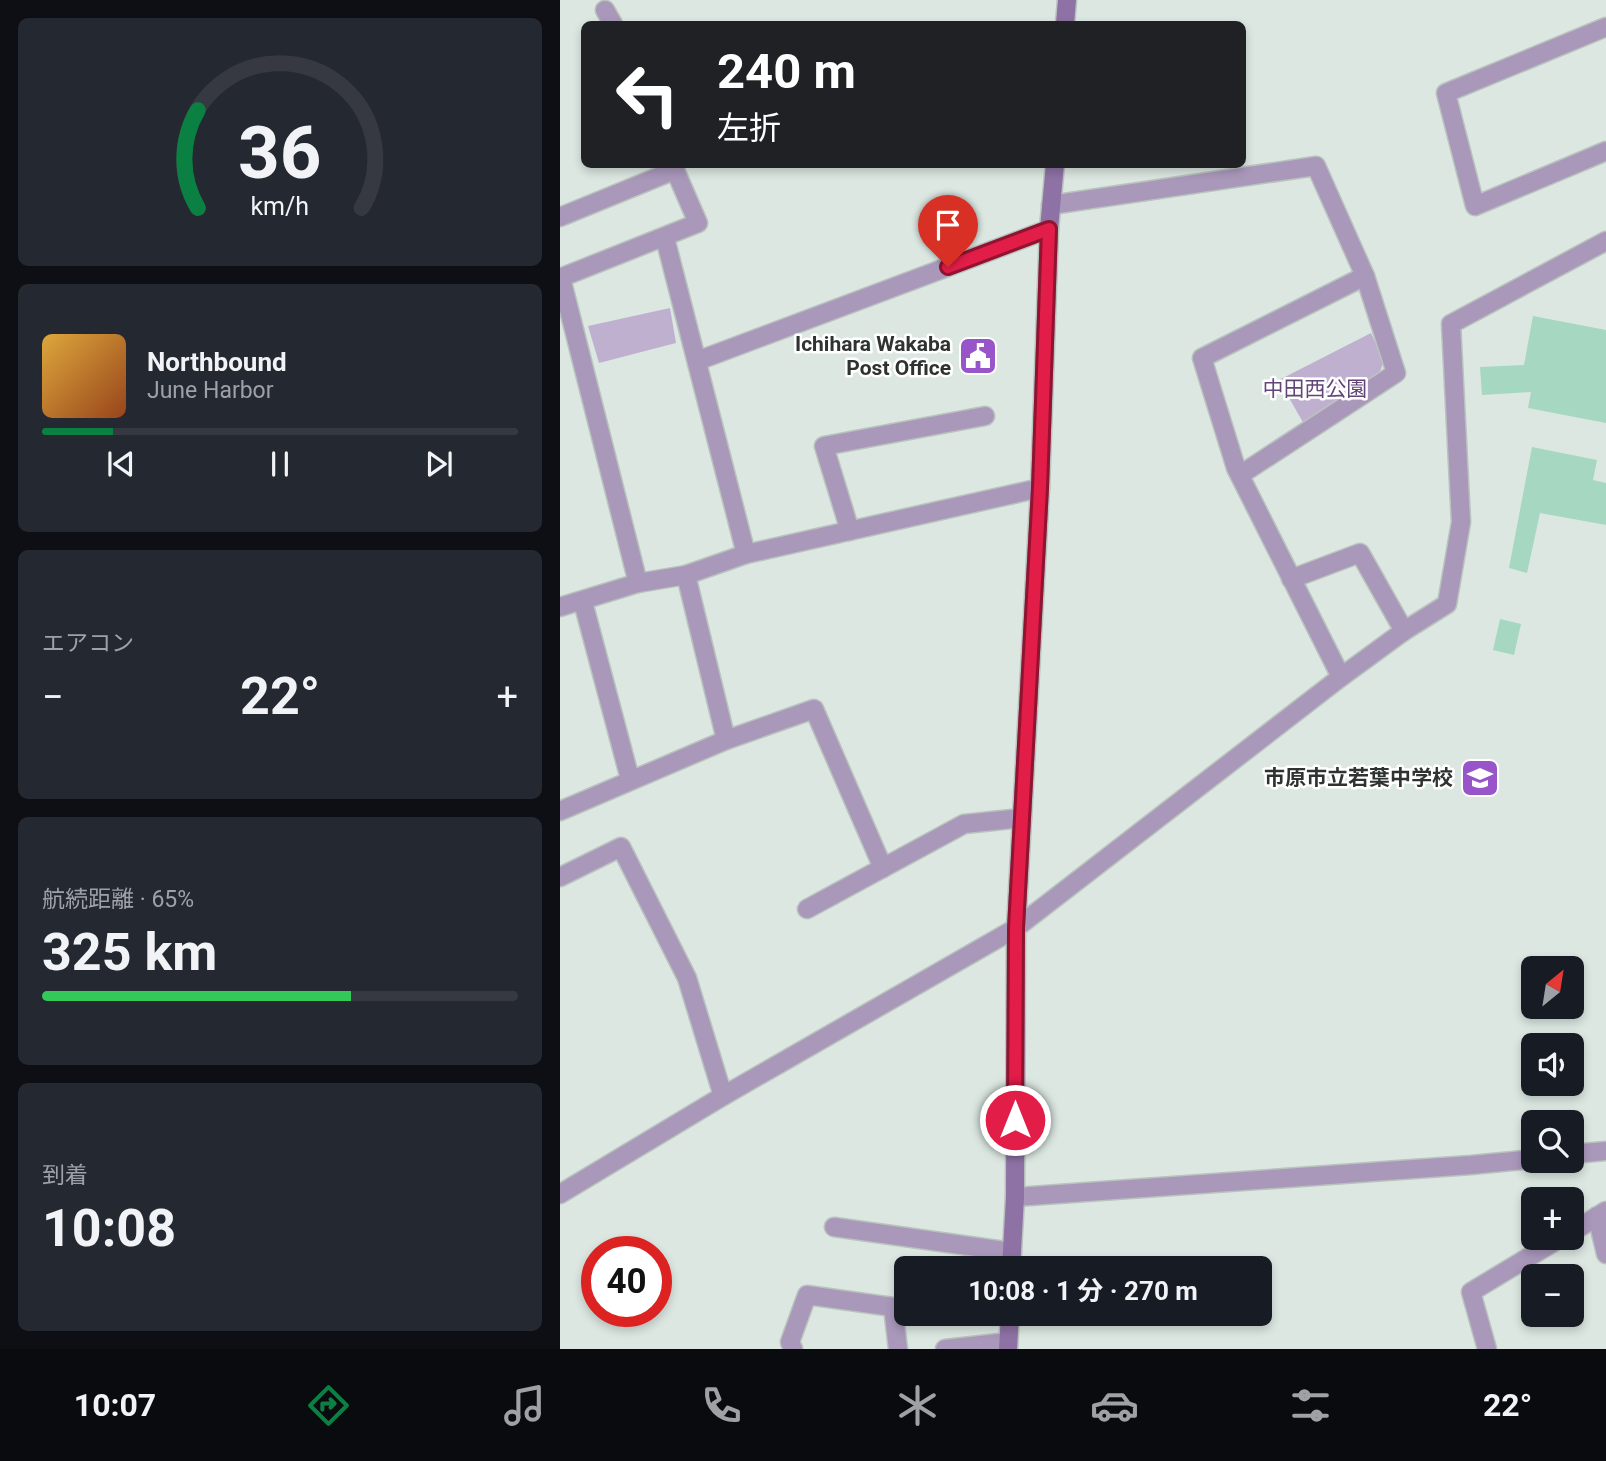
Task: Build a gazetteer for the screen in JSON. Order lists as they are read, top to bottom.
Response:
{
  "parks": ["中田西公園"],
  "places": {
    "public building": ["Ichihara Wakaba Post Office"],
    "school or university": ["市原市立若葉中学校"]
  },
  "north": "top right",
  "page": {
    "turn": ["240 m", "左折"],
    "song": ["Northbound", "June Harbor"],
    "tile": [
      "エアコン",
      ["航続距離 · 65%", "325 km"],
      ["到着", "10:08"]
    ],
    "heat": ["−", "22°", "+"],
    "map_buttons": ["+", "−"],
    "limit": "40",
    "trip": "10:08 · 1 分 · 270 m",
    "tabs": ["10:07", "22°"],
    "gauge": ["36", "km/h"]
  }
}
